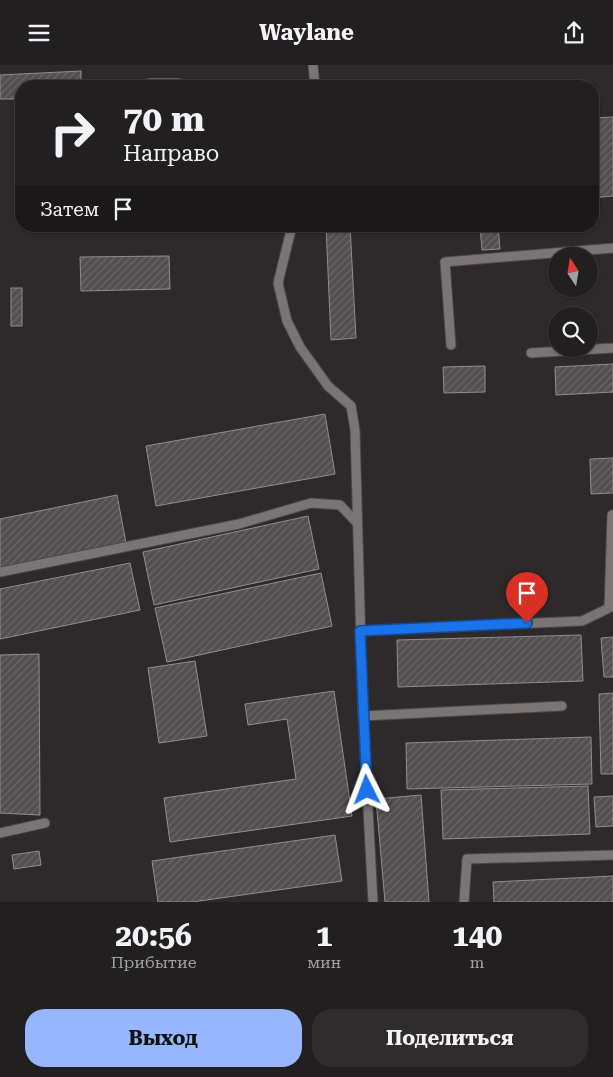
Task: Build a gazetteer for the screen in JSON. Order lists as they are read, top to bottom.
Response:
{
  "north": "top",
  "page": {
    "header": "Waylane",
    "turn": ["70 m", "Направо"],
    "then": "Затем",
    "eta": [
      "20:56",
      "Прибытие",
      "1",
      "мин",
      "140",
      "m"
    ],
    "buttons": ["Выход", "Поделиться"]
  }
}
